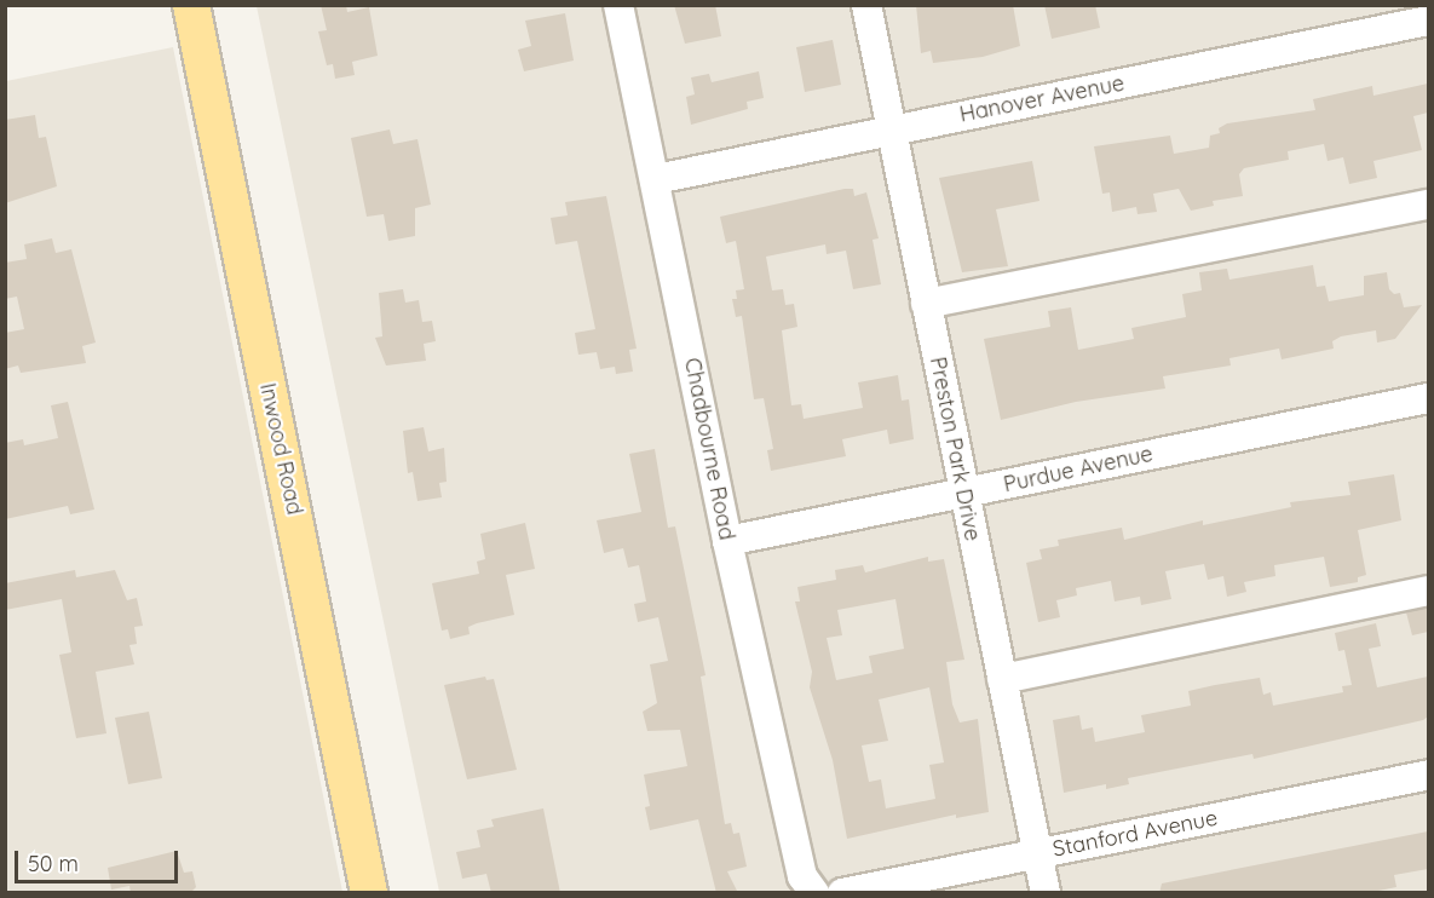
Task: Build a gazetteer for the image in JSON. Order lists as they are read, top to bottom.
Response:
{
  "streets": {
    "main road": ["Inwood Road"],
    "street": [
      "Hanover Avenue",
      "Chadbourne Road",
      "Preston Park Drive",
      "Purdue Avenue",
      "Stanford Avenue"
    ]
  },
  "crossings": [
    ["Hanover Avenue", "Chadbourne Road"],
    ["Hanover Avenue", "Preston Park Drive"],
    ["Chadbourne Road", "Purdue Avenue"],
    ["Preston Park Drive", "Purdue Avenue"],
    ["Preston Park Drive", "Stanford Avenue"]
  ],
  "scale_bar": "50 m"
}
